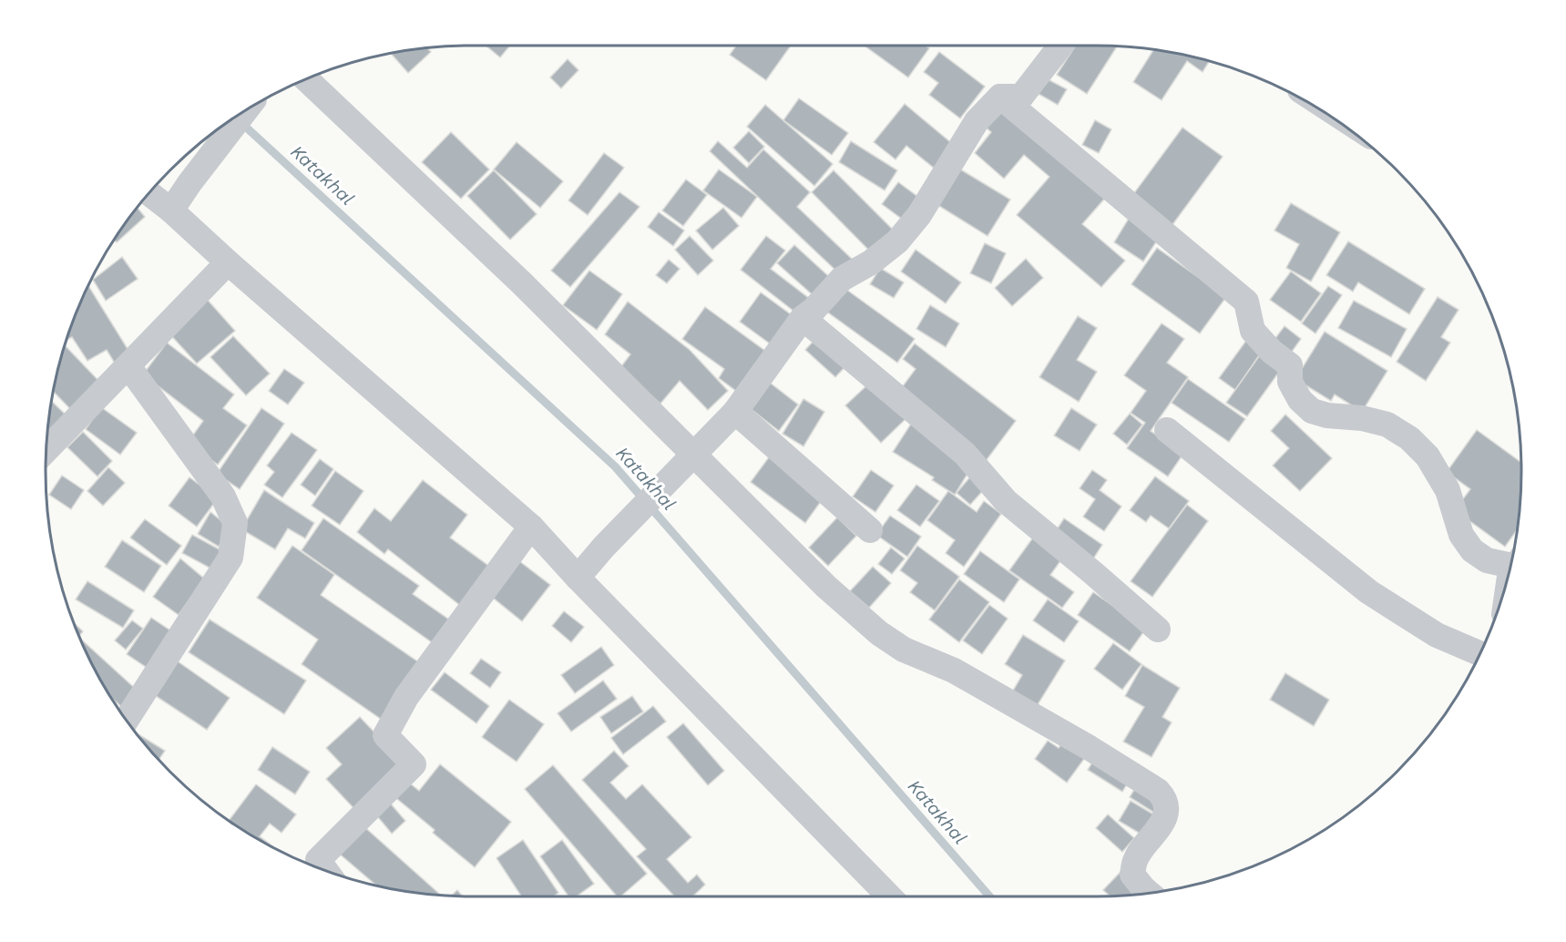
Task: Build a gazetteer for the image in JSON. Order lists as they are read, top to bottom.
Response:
{
  "water": ["Katakhal"]
}
